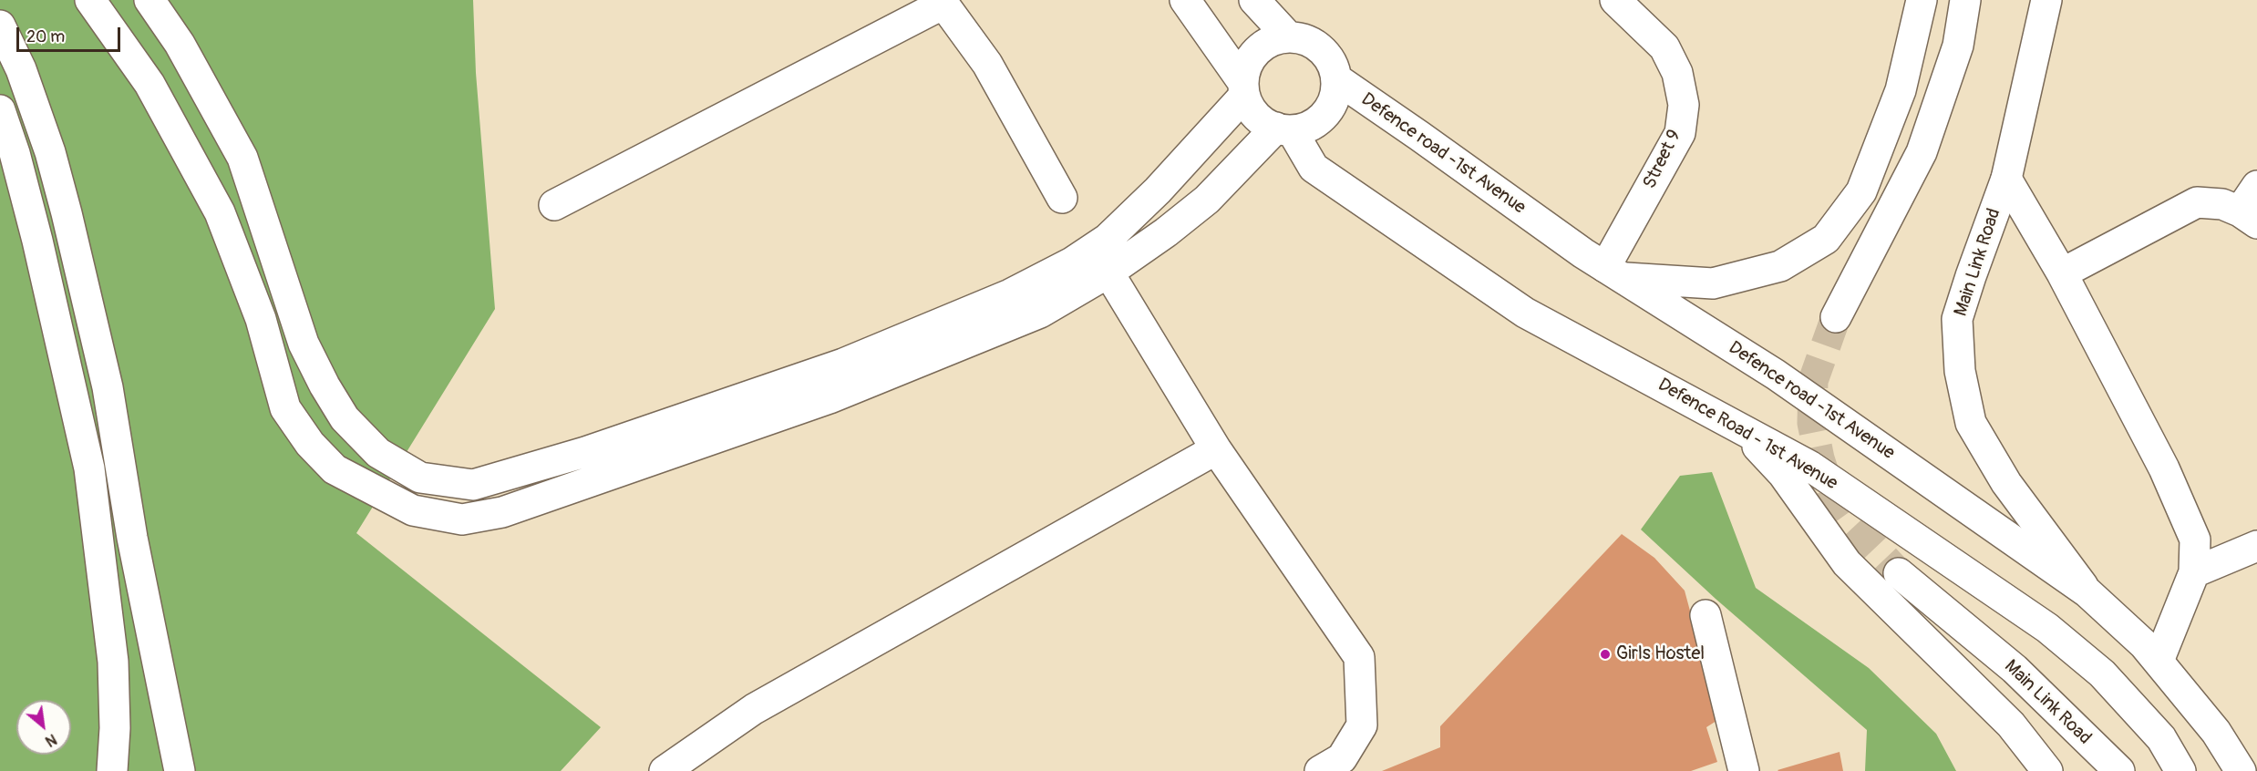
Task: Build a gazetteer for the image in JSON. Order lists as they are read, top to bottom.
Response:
{
  "streets": {
    "main road": [
      "Defence road -1st Avenue",
      "Street 9",
      "Main Link Road",
      "Defence Road - 1st Avenue"
    ]
  },
  "crossings": [
    ["Defence road -1st Avenue", "Street 9"],
    ["Defence road -1st Avenue", "Main Link Road"],
    ["Defence road -1st Avenue", "Defence Road - 1st Avenue"]
  ],
  "places": ["Girls Hostel"],
  "scale_bar": "20 m",
  "north": "bottom right"
}
